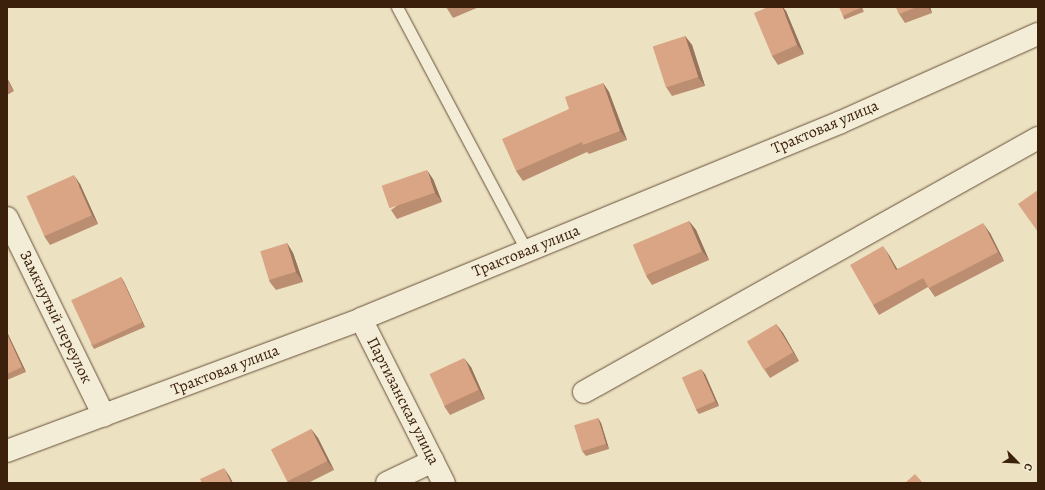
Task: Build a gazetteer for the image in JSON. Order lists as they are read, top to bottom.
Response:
{
  "streets": {
    "street": ["Трактовая улица", "Замкнутый переулок", "Партизанская улица"]
  },
  "crossings": [
    ["Трактовая улица", "Замкнутый переулок"],
    ["Трактовая улица", "Партизанская улица"]
  ],
  "north": "bottom right"
}
